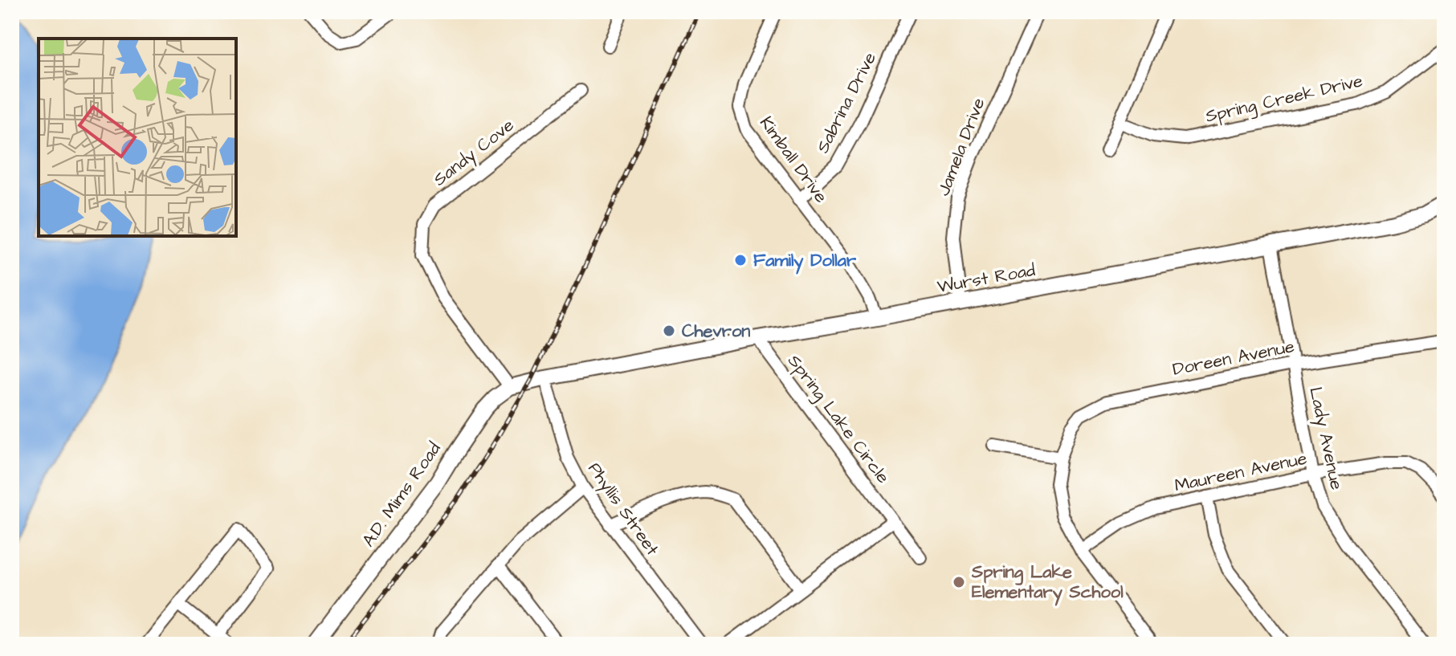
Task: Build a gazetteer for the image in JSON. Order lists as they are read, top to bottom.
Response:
{
  "streets": {
    "street": [
      "Spring Creek Drive",
      "Sabrina Drive",
      "Jamela Drive",
      "Sandy Cove",
      "Kimball Drive",
      "Wurst Road",
      "Doreen Avenue",
      "Spring Lake Circle",
      "Lady Avenue",
      "Maureen Avenue",
      "A.D. Mims Road",
      "Phyllis Street"
    ]
  },
  "crossings": [
    ["Sabrina Drive", "Kimball Drive"],
    ["Jamela Drive", "Wurst Road"],
    ["Sandy Cove", "A.D. Mims Road"],
    ["Kimball Drive", "Wurst Road"],
    ["Wurst Road", "Spring Lake Circle"],
    ["Wurst Road", "Lady Avenue"],
    ["Wurst Road", "A.D. Mims Road"],
    ["Wurst Road", "Phyllis Street"],
    ["Doreen Avenue", "Lady Avenue"],
    ["Doreen Avenue", "Maureen Avenue"],
    ["Lady Avenue", "Maureen Avenue"],
    ["A.D. Mims Road", "Phyllis Street"]
  ],
  "places": ["Family Dollar", "Chevron", "Spring Lake Elementary School"]
}
